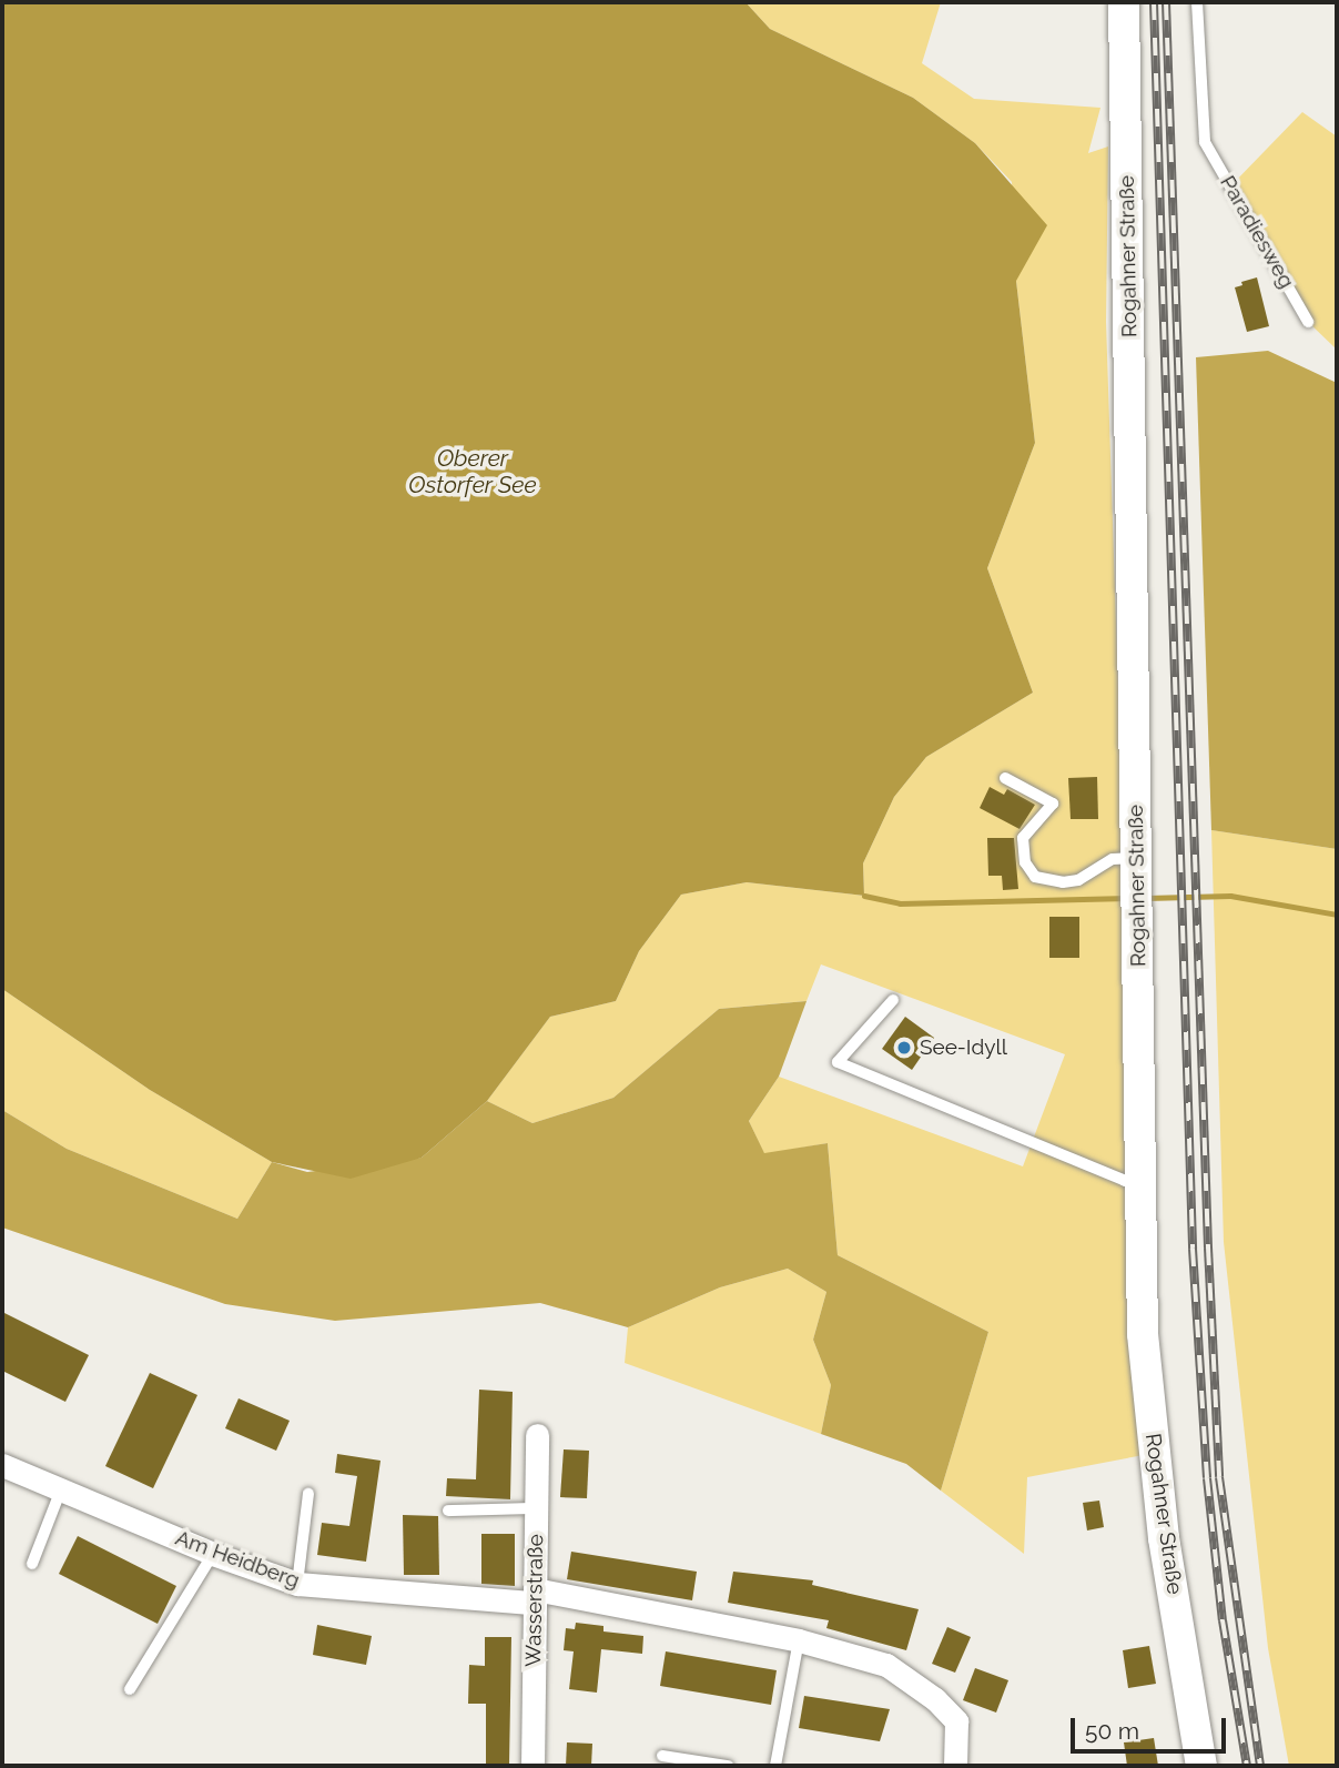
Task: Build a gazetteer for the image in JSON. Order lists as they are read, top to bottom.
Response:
{
  "streets": {
    "street": ["Rogahner Straße", "Am Heidberg", "Wasserstraße"],
    "lane": ["Paradiesweg"]
  },
  "crossings": [
    ["Am Heidberg", "Wasserstraße"]
  ],
  "water": ["Oberer Ostorfer See"],
  "places": ["See-Idyll"],
  "scale_bar": "50 m"
}
